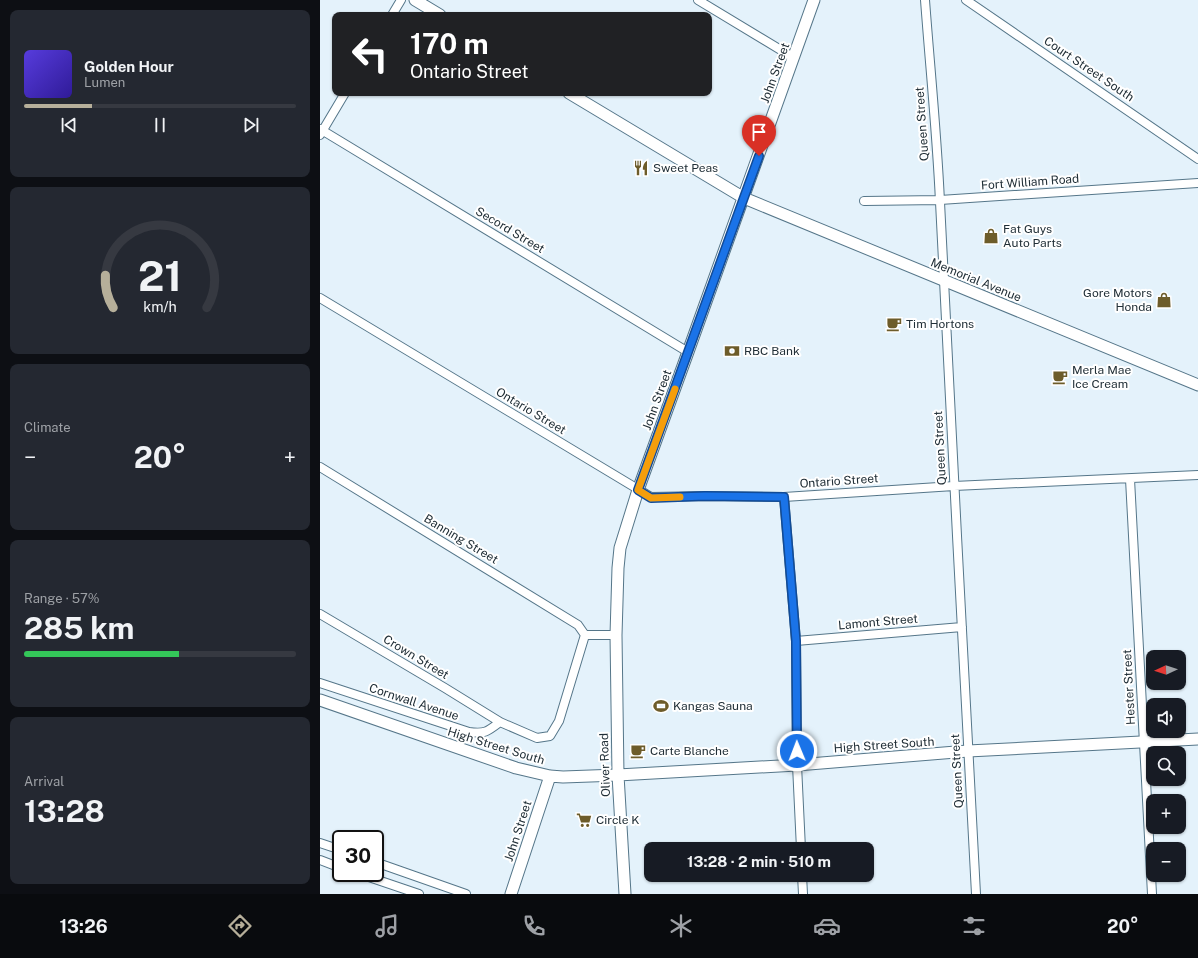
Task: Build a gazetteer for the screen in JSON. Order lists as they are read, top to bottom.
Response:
{
  "streets": {
    "main road": [
      "John Street",
      "Memorial Avenue",
      "High Street South",
      "Oliver Road"
    ],
    "street": [
      "Court Street South",
      "Queen Street",
      "Fort William Road",
      "Secord Street",
      "Ontario Street",
      "Banning Street",
      "Lamont Street",
      "Crown Street",
      "Hester Street",
      "Cornwall Avenue"
    ]
  },
  "crossings": [
    ["John Street", "Secord Street"],
    ["John Street", "Memorial Avenue"],
    ["John Street", "Ontario Street"],
    ["John Street", "High Street South"],
    ["John Street", "Oliver Road"],
    ["Queen Street", "Fort William Road"],
    ["Queen Street", "Memorial Avenue"],
    ["Queen Street", "Ontario Street"],
    ["Queen Street", "Lamont Street"],
    ["Queen Street", "High Street South"],
    ["Ontario Street", "Hester Street"],
    ["Crown Street", "Cornwall Avenue"],
    ["Hester Street", "High Street South"],
    ["High Street South", "Oliver Road"]
  ],
  "places": {
    "restaurant": ["Sweet Peas"],
    "shop": ["Fat Guys Auto Parts", "Gore Motors Honda"],
    "cafe": ["Tim Hortons", "Merla Mae Ice Cream", "Carte Blanche"],
    "bank": ["RBC Bank"],
    "sports": ["Kangas Sauna"],
    "supermarket": ["Circle K"]
  },
  "north": "left",
  "page": {
    "turn": ["170 m", "Ontario Street"],
    "song": ["Golden Hour", "Lumen"],
    "tile": [
      "Climate",
      ["Range · 57%", "285 km"],
      ["Arrival", "13:28"]
    ],
    "heat": ["−", "20°", "+"],
    "map_buttons": ["+", "−"],
    "limit": "30",
    "trip": "13:28 · 2 min · 510 m",
    "tabs": ["13:26", "20°"],
    "gauge": ["21", "km/h"]
  }
}
